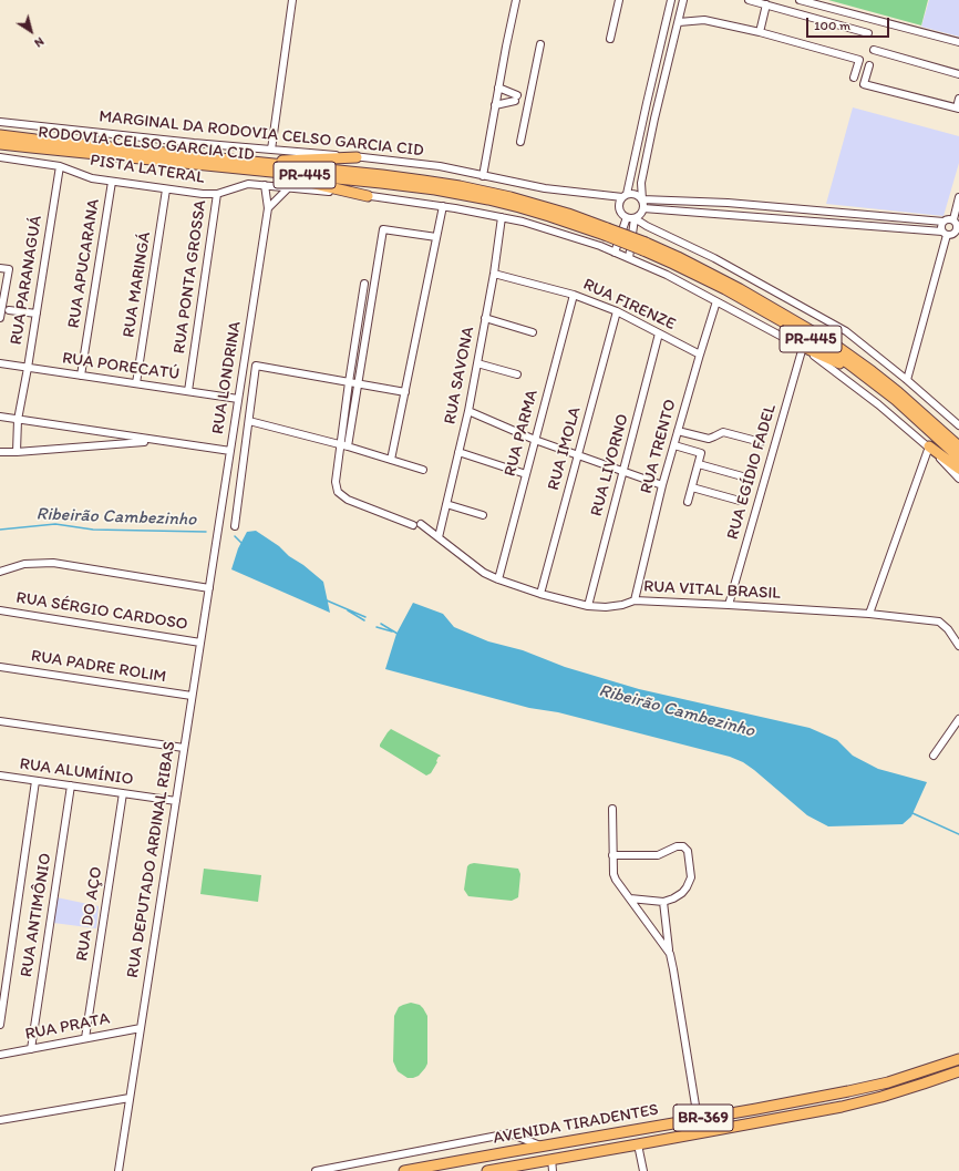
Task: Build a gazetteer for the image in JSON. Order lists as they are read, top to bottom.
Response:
{
  "streets": {
    "highway": [
      "RODOVIA CELSO GARCIA CID",
      "PR-445",
      "BR-369",
      "AVENIDA TIRADENTES"
    ],
    "street": [
      "MARGINAL DA RODOVIA CELSO GARCIA CID",
      "PISTA LATERAL",
      "RUA APUCARANA",
      "RUA PONTA GROSSA",
      "RUA PARANAGUÁ",
      "RUA MARINGÁ",
      "RUA FIRENZE",
      "RUA PORECATÚ",
      "RUA SAVONA",
      "RUA LONDRINA",
      "RUA PARMA",
      "RUA TRENTO",
      "RUA IMOLA",
      "RUA LIVORNO",
      "RUA EGÍDIO FADEL",
      "RUA VITAL BRASIL",
      "RUA SÉRGIO CARDOSO",
      "RUA PADRE ROLIM",
      "RUA ALUMÍNIO",
      "RUA DEPUTADO ARDINAL RIBAS",
      "RUA DO AÇO",
      "RUA ANTIMÔNIO",
      "RUA PRATA"
    ]
  },
  "crossings": [
    ["PISTA LATERAL", "RUA APUCARANA"],
    ["PISTA LATERAL", "RUA PONTA GROSSA"],
    ["PISTA LATERAL", "RUA PARANAGUÁ"],
    ["PISTA LATERAL", "RUA MARINGÁ"],
    ["PISTA LATERAL", "RUA LONDRINA"],
    ["RUA APUCARANA", "RUA PORECATÚ"],
    ["RUA PONTA GROSSA", "RUA PORECATÚ"],
    ["RUA PARANAGUÁ", "RUA PORECATÚ"],
    ["RUA MARINGÁ", "RUA PORECATÚ"],
    ["RUA FIRENZE", "RUA SAVONA"],
    ["RUA FIRENZE", "RUA PARMA"],
    ["RUA FIRENZE", "RUA TRENTO"],
    ["RUA FIRENZE", "RUA IMOLA"],
    ["RUA FIRENZE", "RUA LIVORNO"],
    ["RUA PORECATÚ", "RUA LONDRINA"],
    ["RUA SAVONA", "RUA VITAL BRASIL"],
    ["RUA LONDRINA", "RUA DEPUTADO ARDINAL RIBAS"],
    ["RUA PARMA", "RUA VITAL BRASIL"],
    ["RUA TRENTO", "RUA VITAL BRASIL"],
    ["RUA IMOLA", "RUA VITAL BRASIL"],
    ["RUA LIVORNO", "RUA VITAL BRASIL"],
    ["RUA EGÍDIO FADEL", "RUA VITAL BRASIL"],
    ["RUA SÉRGIO CARDOSO", "RUA DEPUTADO ARDINAL RIBAS"],
    ["RUA PADRE ROLIM", "RUA DEPUTADO ARDINAL RIBAS"],
    ["RUA ALUMÍNIO", "RUA DEPUTADO ARDINAL RIBAS"],
    ["RUA ALUMÍNIO", "RUA DO AÇO"],
    ["RUA ALUMÍNIO", "RUA ANTIMÔNIO"],
    ["RUA DEPUTADO ARDINAL RIBAS", "RUA PRATA"],
    ["RUA DO AÇO", "RUA PRATA"],
    ["RUA ANTIMÔNIO", "RUA PRATA"]
  ],
  "water": ["Ribeirão Cambezinho"],
  "scale_bar": "100 m",
  "north": "bottom right"
}
